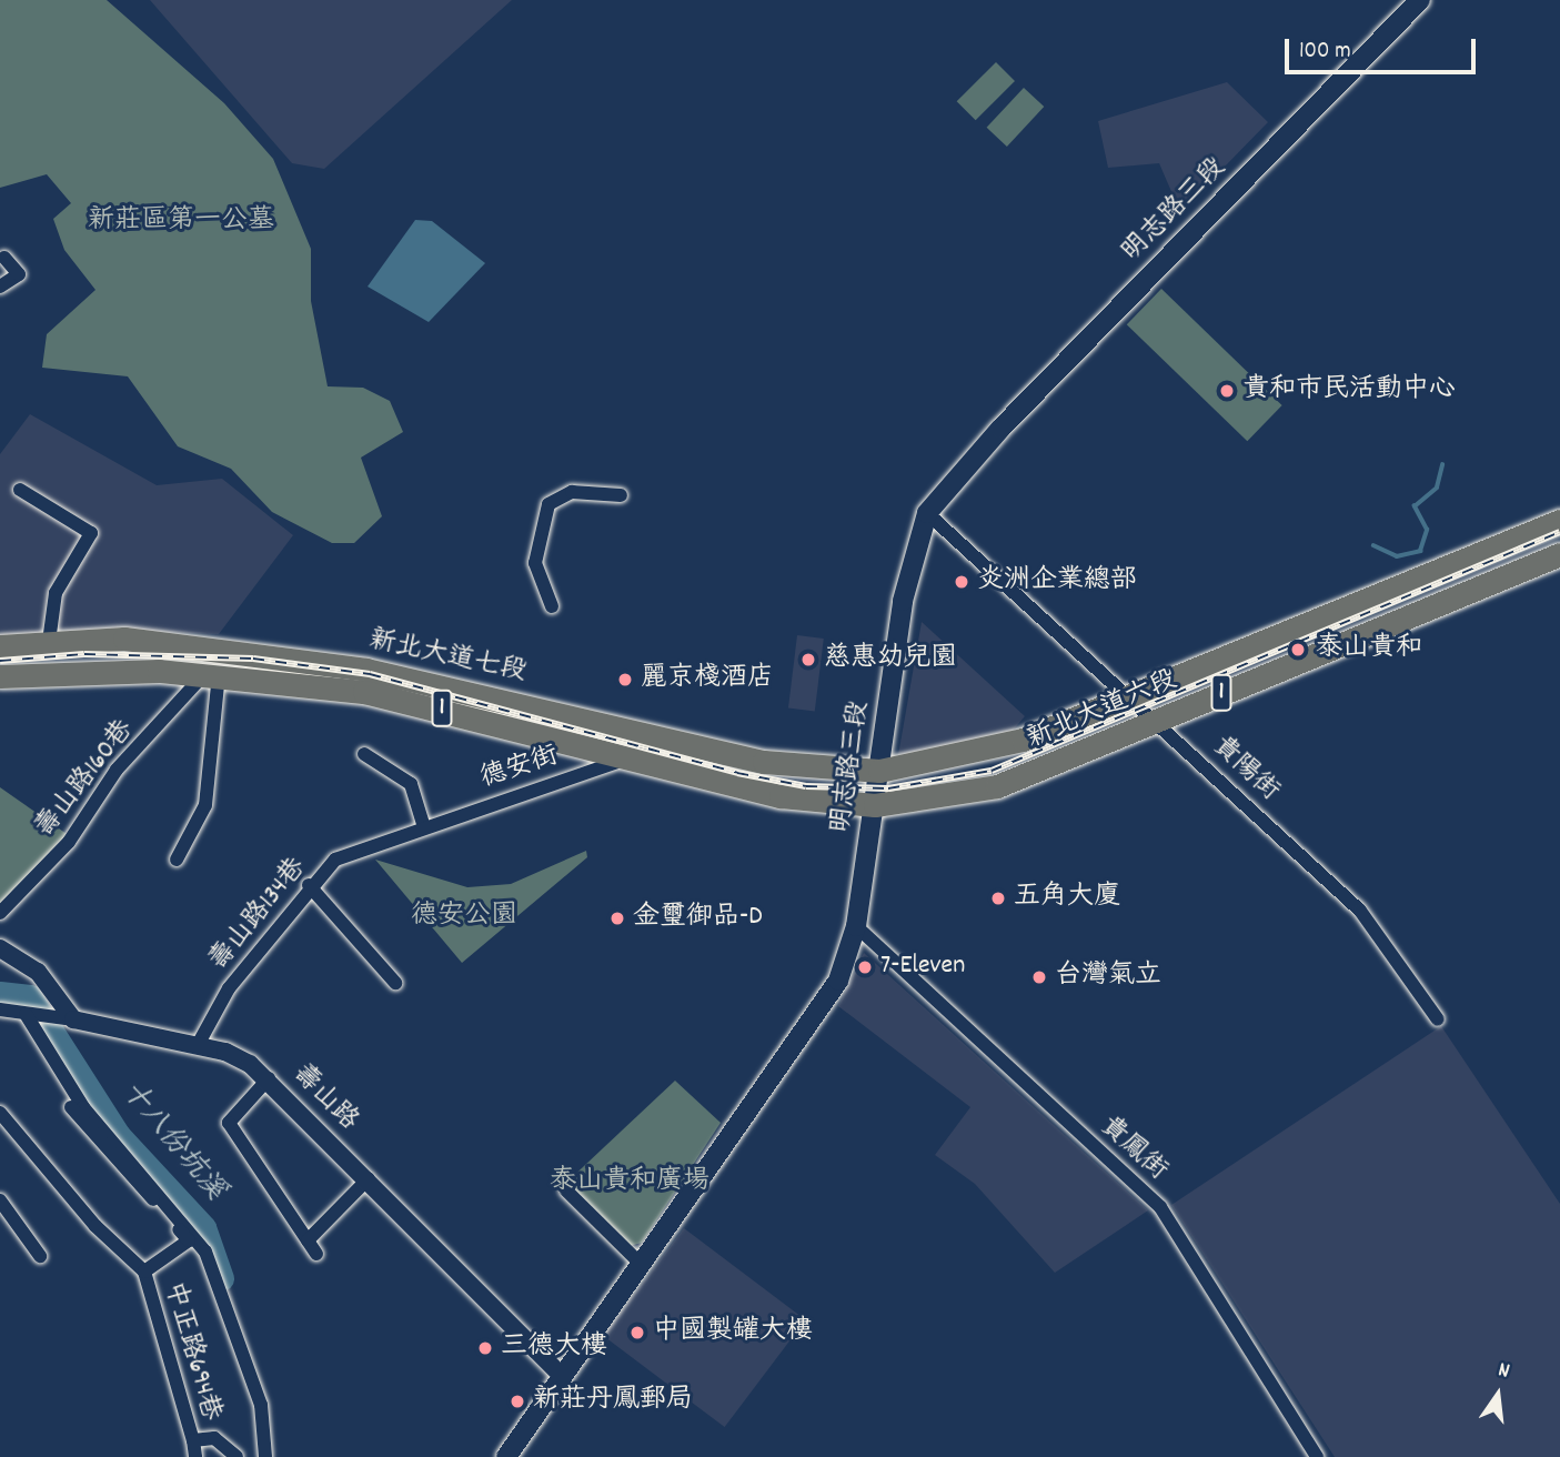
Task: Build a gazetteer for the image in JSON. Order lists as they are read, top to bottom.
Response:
{
  "streets": {
    "main road": [
      "明志路三段",
      "新北大道七段",
      "1",
      "新北大道六段"
    ],
    "street": [
      "德安街",
      "貴陽街",
      "壽山路160巷",
      "壽山路134巷",
      "壽山路",
      "貴鳳街",
      "中正路694巷"
    ]
  },
  "crossings": [
    ["明志路三段", "新北大道七段"],
    ["明志路三段", "新北大道六段"],
    ["明志路三段", "貴陽街"],
    ["明志路三段", "壽山路"],
    ["明志路三段", "貴鳳街"],
    ["新北大道七段", "新北大道六段"],
    ["新北大道七段", "德安街"],
    ["新北大道七段", "壽山路160巷"],
    ["新北大道六段", "貴陽街"],
    ["德安街", "壽山路134巷"],
    ["壽山路134巷", "壽山路"]
  ],
  "water": ["十八份坑溪"],
  "parks": ["新莊區第一公墓", "德安公園", "泰山貴和廣場"],
  "places": [
    "貴和市民活動中心",
    "炎洲企業總部",
    "泰山貴和",
    "慈惠幼兒園",
    "麗京棧酒店",
    "五角大廈",
    "金璽御品-D",
    "7-Eleven",
    "台灣氣立",
    "中國製罐大樓",
    "三德大樓",
    "新莊丹鳳郵局"
  ],
  "scale_bar": "100 m",
  "north": "top"
}
